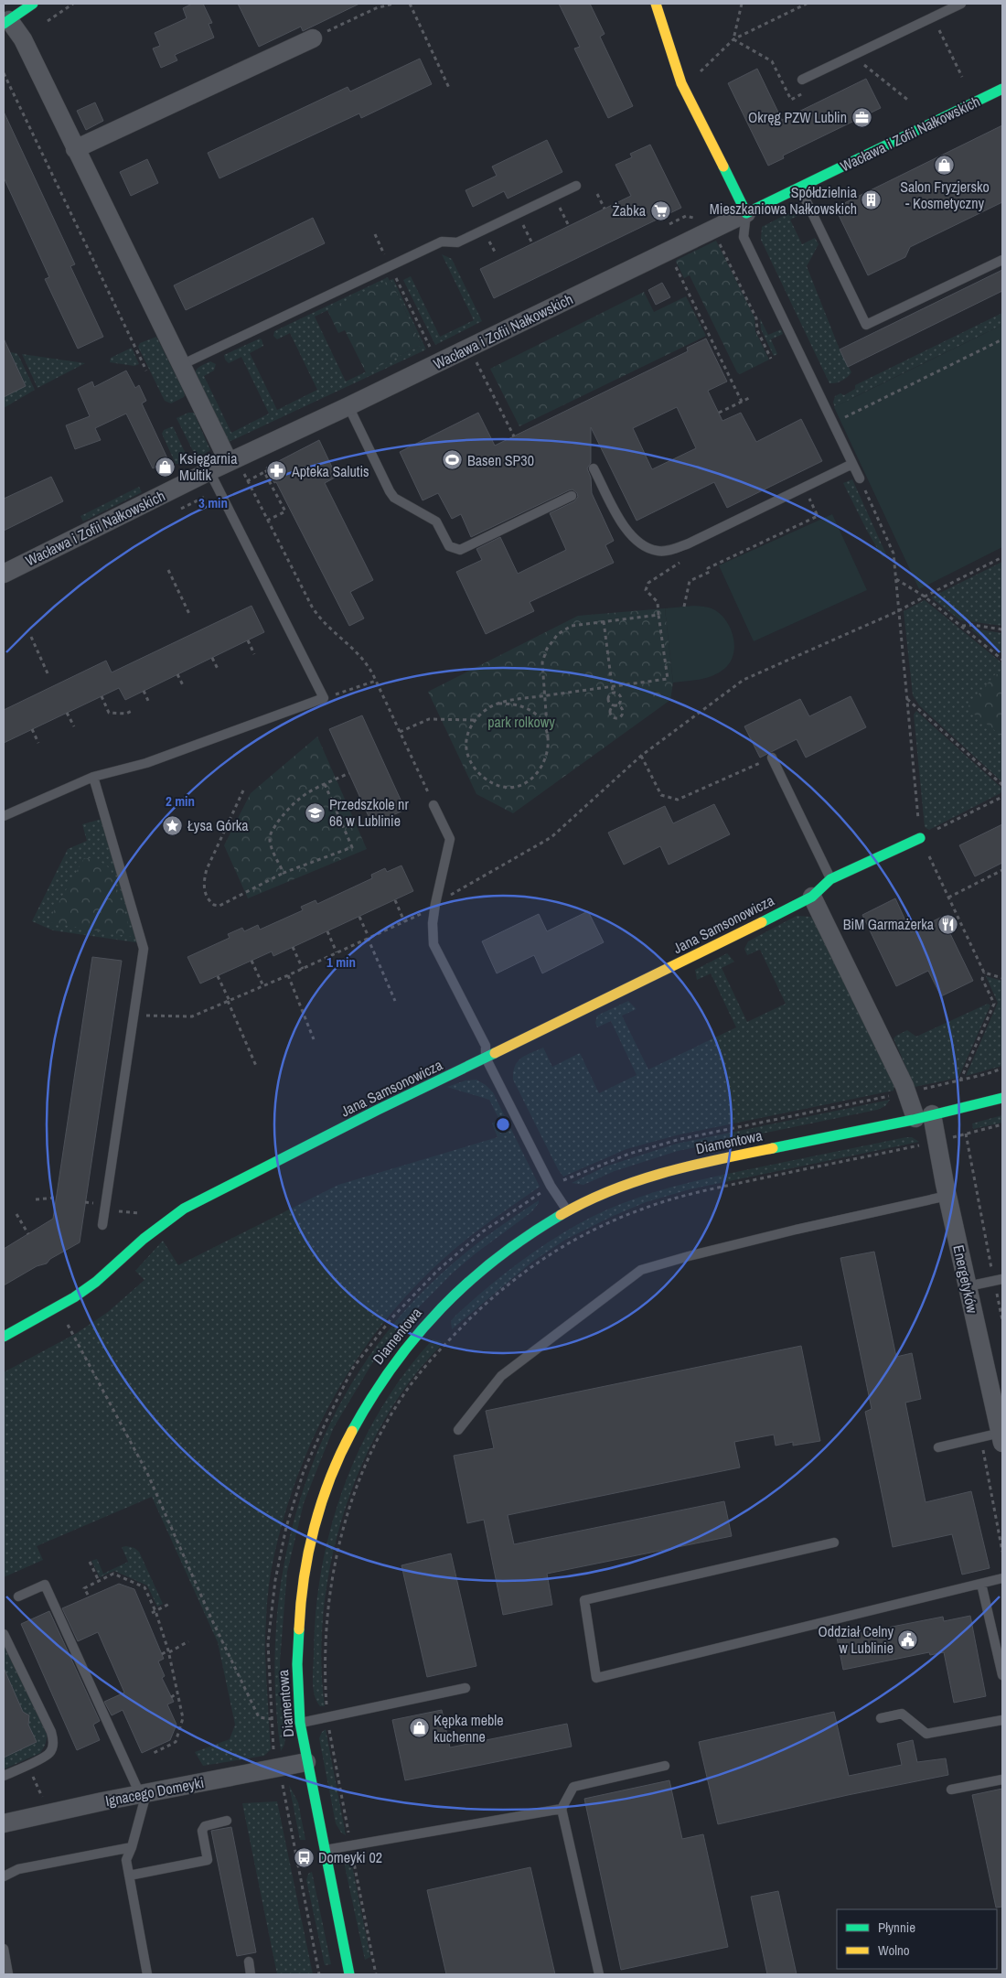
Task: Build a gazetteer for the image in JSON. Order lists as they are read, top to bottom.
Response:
{
  "streets": {
    "street": [
      "Wacława i Zofii Nałkowskich",
      "Jana Samsonowicza",
      "Diamentowa",
      "Energetyków",
      "Ignacego Domeyki"
    ]
  },
  "crossings": [
    ["Jana Samsonowicza", "Energetyków"],
    ["Diamentowa", "Energetyków"],
    ["Diamentowa", "Ignacego Domeyki"]
  ],
  "parks": ["park rolkowy"],
  "places": {
    "office": ["Okręg PZW Lublin"],
    "shop": ["Salon Fryzjersko - Kosmetyczny", "Księgarnia Multik", "Kępka meble kuchenne"],
    "building": ["Spółdzielnia Mieszkaniowa Nałkowskich"],
    "supermarket": ["Żabka"],
    "sports": ["Basen SP30"],
    "pharmacy": ["Apteka Salutis"],
    "school or university": ["Przedszkole nr 66 w Lublinie"],
    "place": ["Łysa Górka"],
    "restaurant": ["BiM Garmażerka"],
    "public building": ["Oddział Celny w Lublinie"],
    "bus stop": ["Domeyki 02"]
  },
  "legend": ["Płynnie", "Wolno"],
  "rings": ["3 min", "2 min", "1 min"]
}
